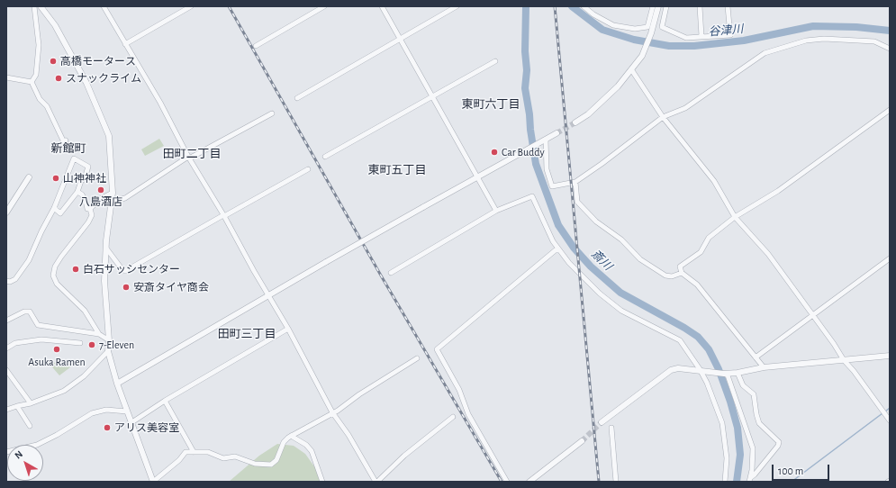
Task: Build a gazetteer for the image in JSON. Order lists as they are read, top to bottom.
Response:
{
  "districts": [
    "東町六丁目",
    "新館町",
    "田町二丁目",
    "東町五丁目",
    "田町三丁目"
  ],
  "water": ["谷津川", "斎川"],
  "places": [
    "高橋モータース",
    "スナックライム",
    "Car Buddy",
    "山神神社",
    "八島酒店",
    "白石サッシセンター",
    "安斎タイヤ商会",
    "7-Eleven",
    "Asuka Ramen",
    "アリス美容室"
  ],
  "scale_bar": "100 m",
  "north": "top left"
}
